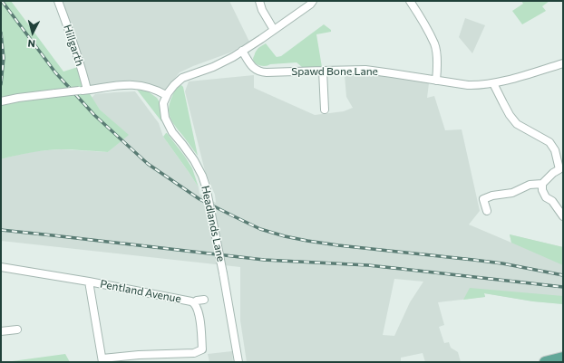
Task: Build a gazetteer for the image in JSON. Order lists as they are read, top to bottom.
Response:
{
  "streets": {
    "street": [
      "Hillgarth",
      "Spawd Bone Lane",
      "Headlands Lane",
      "Pentland Avenue"
    ]
  },
  "north": "bottom"
}
